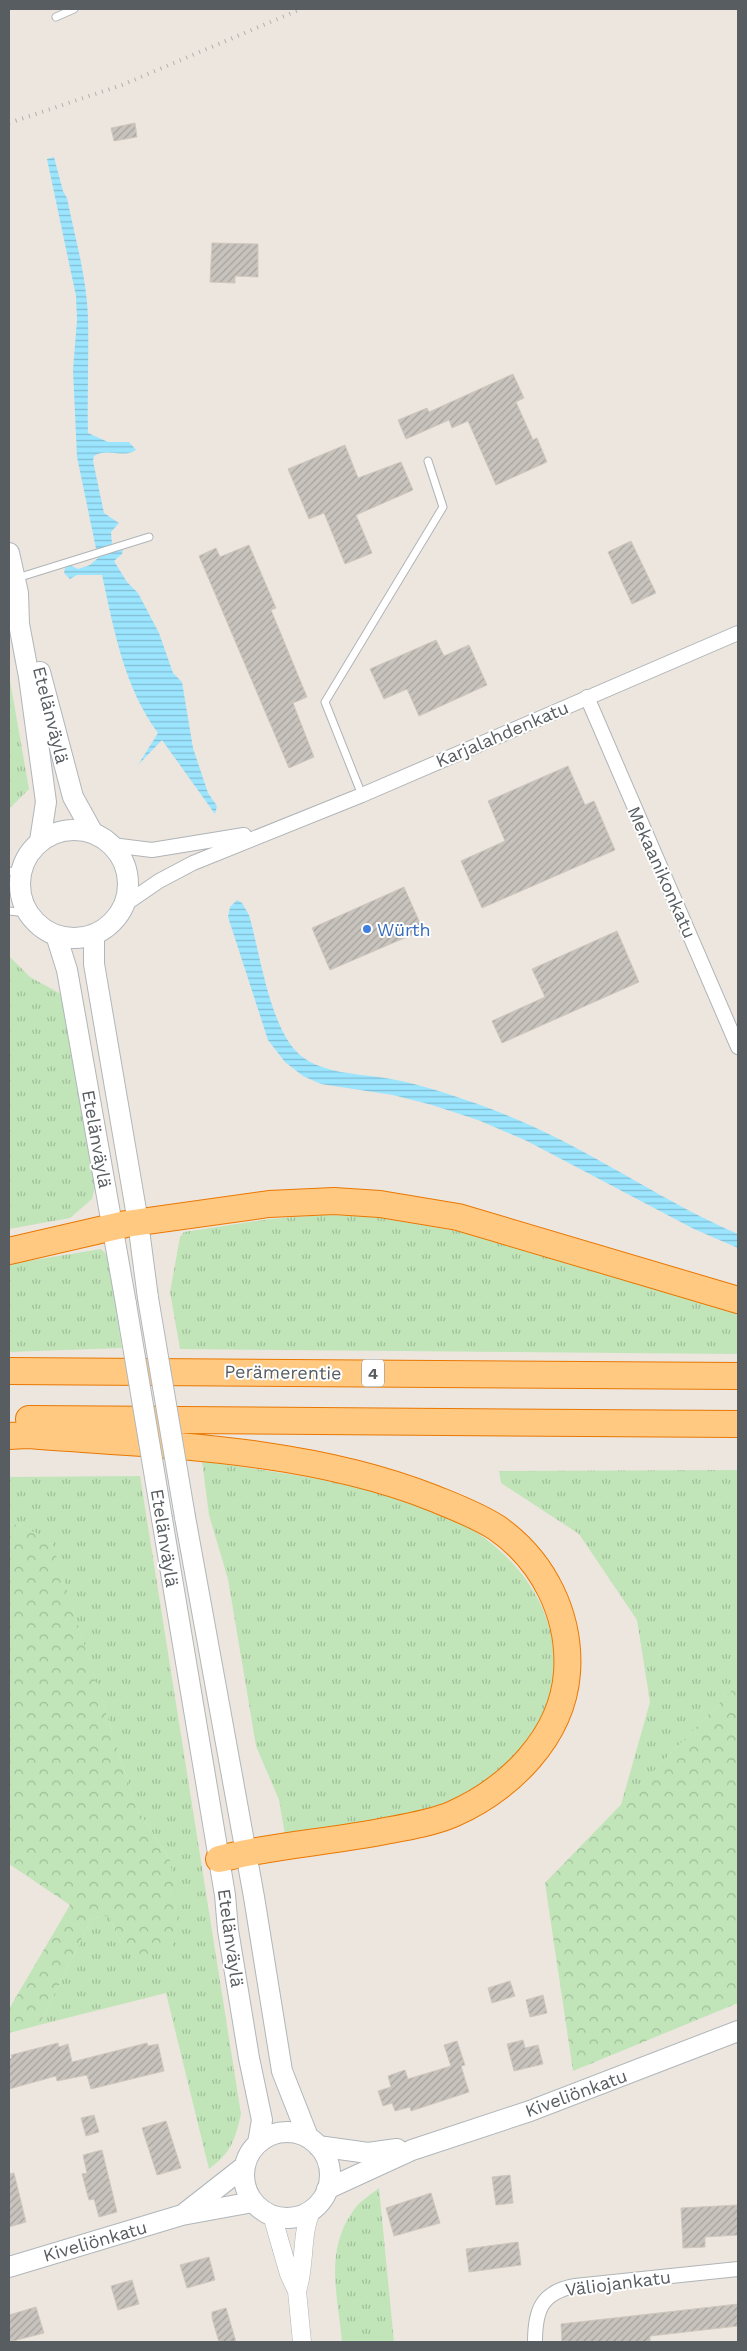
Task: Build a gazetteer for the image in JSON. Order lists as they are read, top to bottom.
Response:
{
  "streets": {
    "highway": ["Perämerentie", "4"],
    "main road": ["Etelänväylä", "Kiveliönkatu"],
    "street": ["Karjalahdenkatu", "Mekaanikonkatu", "Väliojankatu"]
  },
  "crossings": [
    ["Etelänväylä", "Karjalahdenkatu"],
    ["Etelänväylä", "Kiveliönkatu"],
    ["Karjalahdenkatu", "Mekaanikonkatu"]
  ],
  "places": ["Würth"]
}
